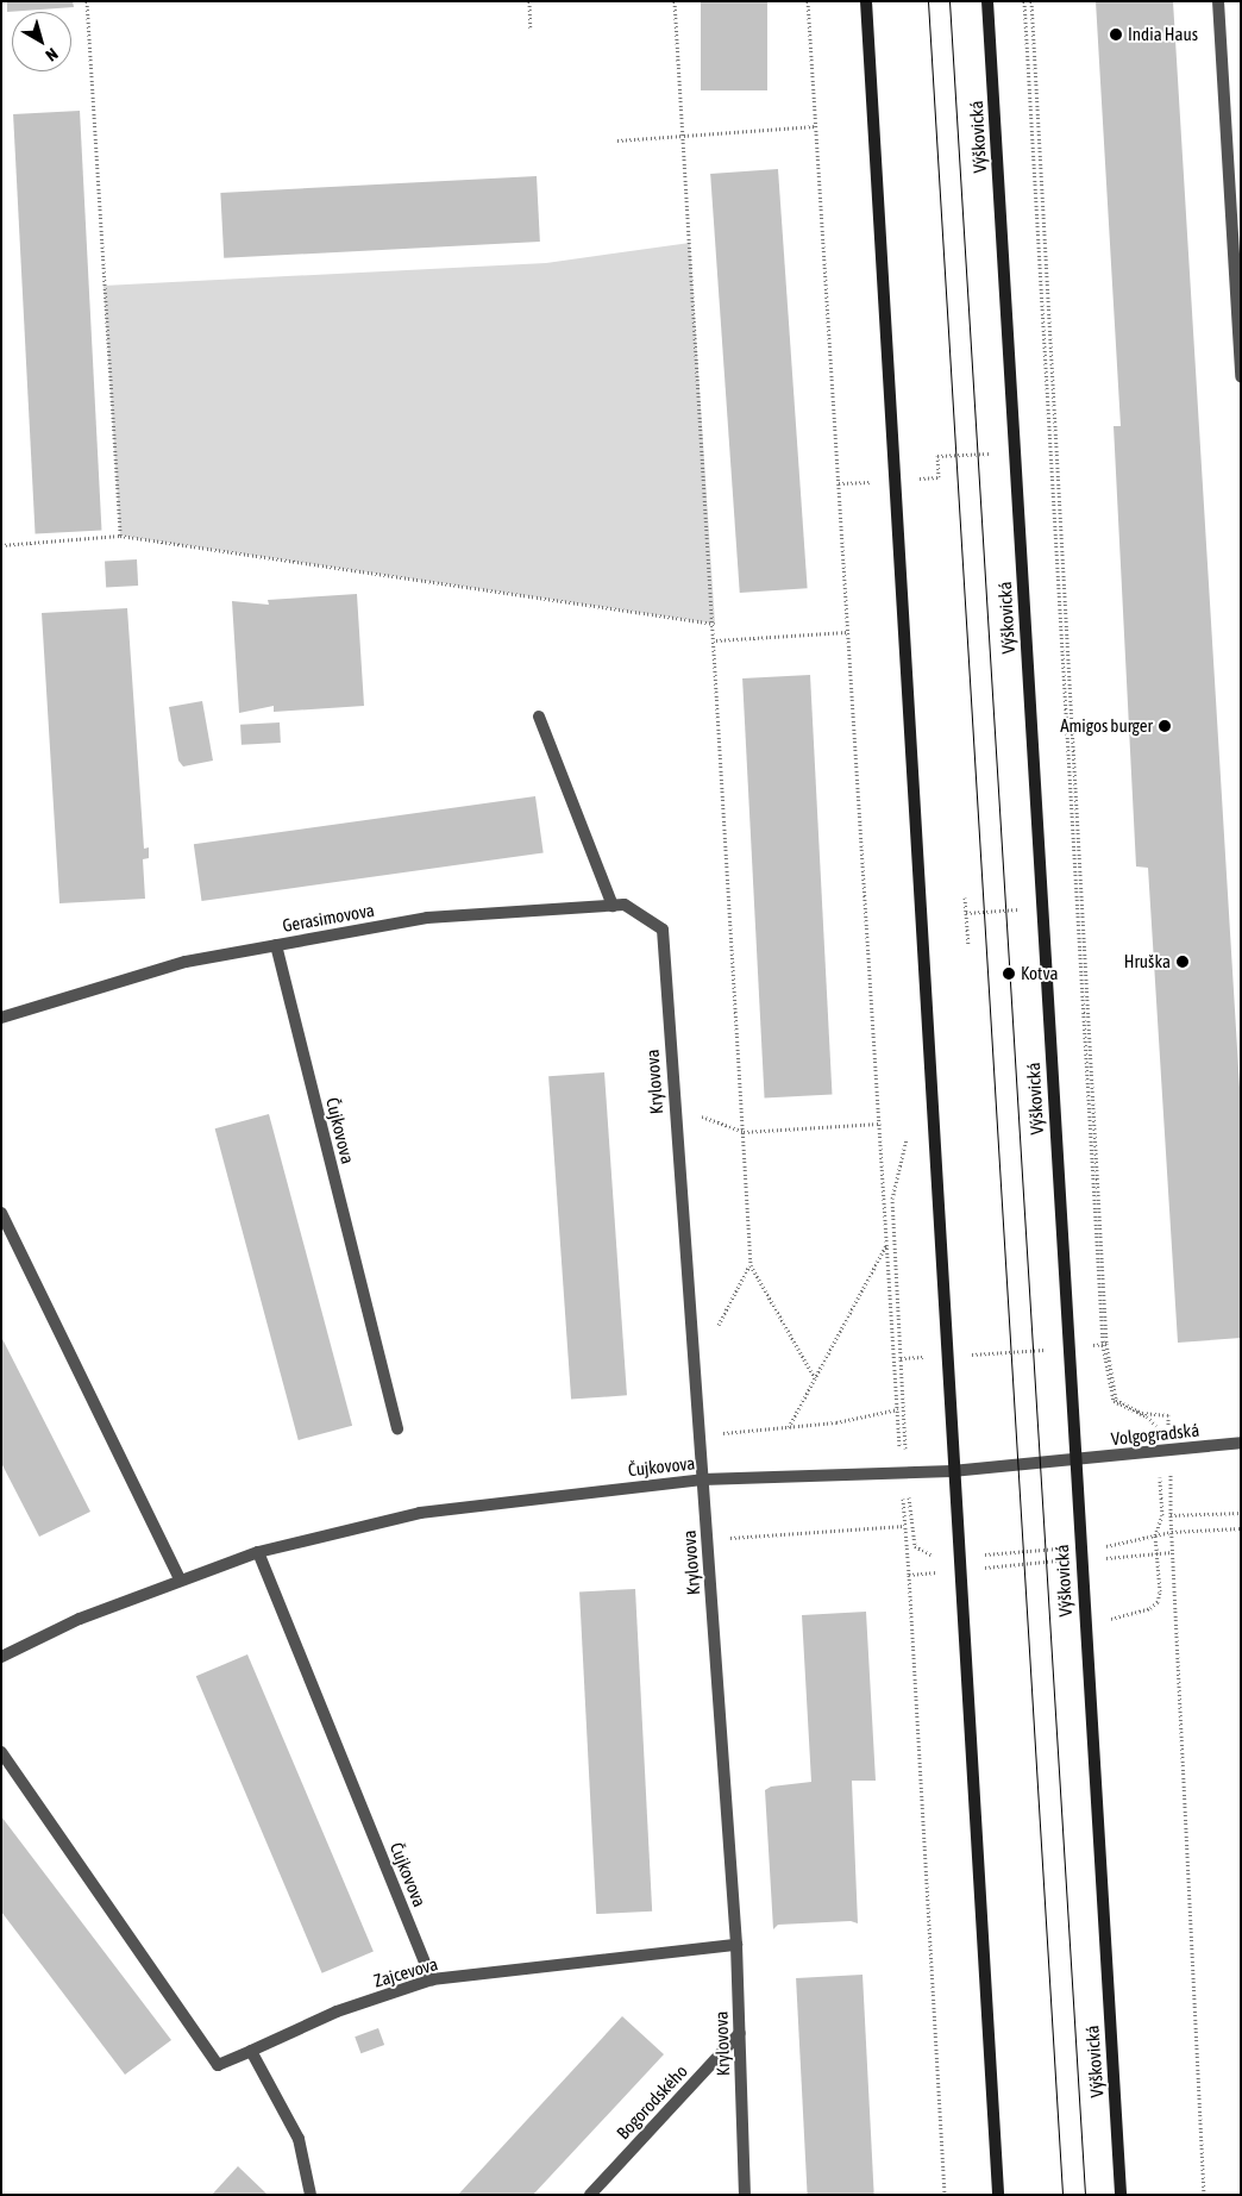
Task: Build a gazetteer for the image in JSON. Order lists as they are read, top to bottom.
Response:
{
  "streets": {
    "street": [
      "Výškovická",
      "Gerasimovova",
      "Krylovova",
      "Čujkovova",
      "Volgogradská",
      "Zajcevova",
      "Bogorodského"
    ]
  },
  "crossings": [
    ["Výškovická", "Čujkovova"],
    ["Výškovická", "Volgogradská"],
    ["Gerasimovova", "Krylovova"],
    ["Gerasimovova", "Čujkovova"],
    ["Krylovova", "Čujkovova"],
    ["Krylovova", "Zajcevova"],
    ["Krylovova", "Bogorodského"],
    ["Čujkovova", "Volgogradská"],
    ["Čujkovova", "Zajcevova"]
  ],
  "places": [
    "India Haus",
    "Amigos burger",
    "Hruška",
    "Kotva"
  ],
  "north": "bottom right"
}
